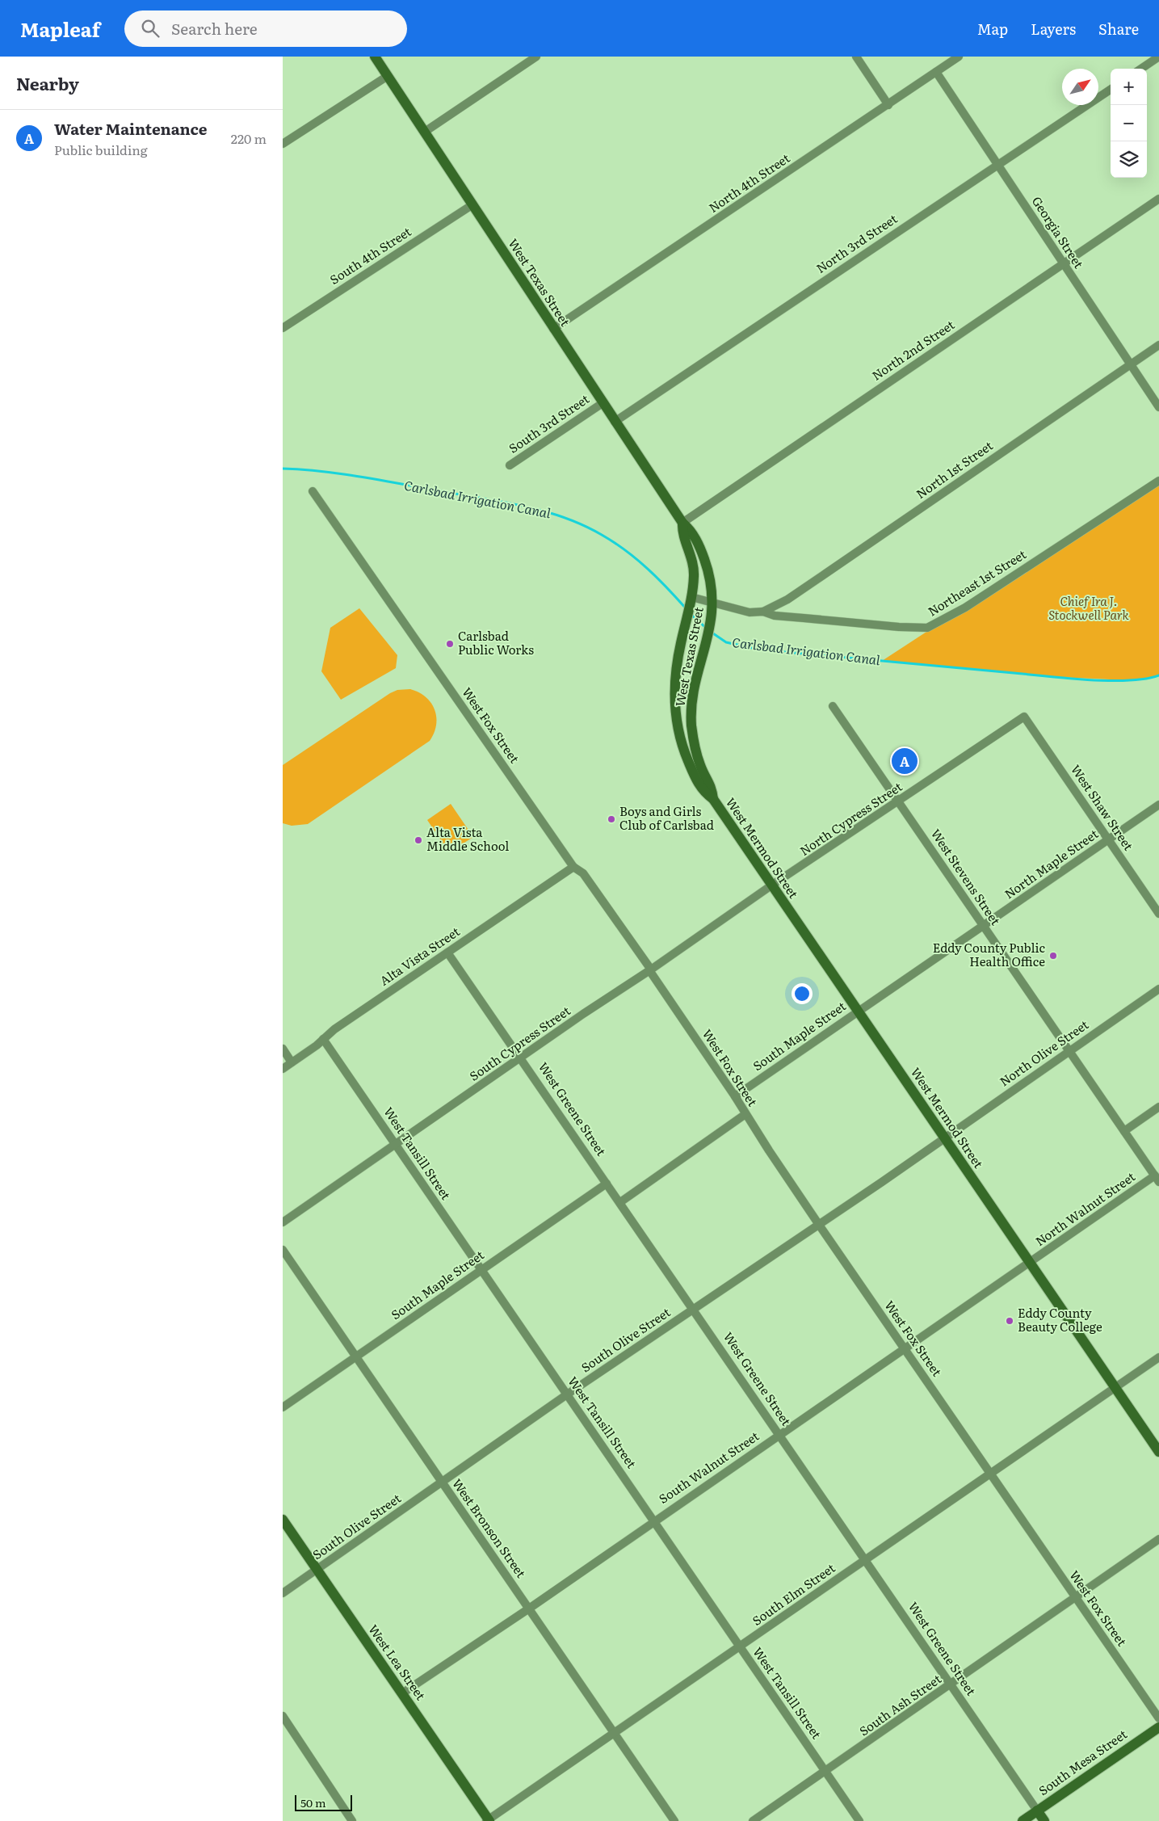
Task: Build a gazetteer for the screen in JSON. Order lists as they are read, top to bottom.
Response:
{
  "streets": {
    "street": [
      "North 4th Street",
      "Georgia Street",
      "North 3rd Street",
      "South 4th Street",
      "West Texas Street",
      "North 2nd Street",
      "South 3rd Street",
      "North 1st Street",
      "Northeast 1st Street",
      "West Fox Street",
      "West Shaw Street",
      "North Cypress Street",
      "West Mermod Street",
      "North Maple Street",
      "West Stevens Street",
      "Alta Vista Street",
      "South Maple Street",
      "South Cypress Street",
      "North Olive Street",
      "West Greene Street",
      "West Tansill Street",
      "North Walnut Street",
      "South Olive Street",
      "South Walnut Street",
      "West Bronson Street",
      "South Elm Street",
      "West Lea Street",
      "South Ash Street",
      "South Mesa Street"
    ]
  },
  "crossings": [
    ["North 4th Street", "Georgia Street"],
    ["North 4th Street", "West Texas Street"],
    ["Georgia Street", "North 3rd Street"],
    ["Georgia Street", "North 2nd Street"],
    ["Georgia Street", "North 1st Street"],
    ["North 3rd Street", "West Texas Street"],
    ["South 4th Street", "West Texas Street"],
    ["West Texas Street", "North 2nd Street"],
    ["West Texas Street", "South 3rd Street"],
    ["West Texas Street", "Northeast 1st Street"],
    ["West Texas Street", "West Mermod Street"],
    ["North 1st Street", "Northeast 1st Street"],
    ["West Fox Street", "Alta Vista Street"],
    ["West Fox Street", "South Maple Street"],
    ["West Fox Street", "South Cypress Street"],
    ["West Fox Street", "South Olive Street"],
    ["West Fox Street", "South Walnut Street"],
    ["West Fox Street", "South Elm Street"],
    ["West Fox Street", "South Ash Street"],
    ["West Shaw Street", "North Cypress Street"],
    ["West Shaw Street", "North Maple Street"],
    ["North Cypress Street", "West Mermod Street"],
    ["North Cypress Street", "West Stevens Street"],
    ["North Cypress Street", "South Cypress Street"],
    ["West Mermod Street", "North Maple Street"],
    ["West Mermod Street", "South Maple Street"],
    ["West Mermod Street", "South Cypress Street"],
    ["West Mermod Street", "North Olive Street"],
    ["West Mermod Street", "North Walnut Street"],
    ["West Mermod Street", "South Olive Street"],
    ["West Mermod Street", "South Walnut Street"],
    ["West Mermod Street", "South Elm Street"],
    ["North Maple Street", "West Stevens Street"],
    ["North Maple Street", "South Maple Street"],
    ["West Stevens Street", "North Olive Street"],
    ["West Stevens Street", "North Walnut Street"],
    ["Alta Vista Street", "West Greene Street"],
    ["Alta Vista Street", "West Tansill Street"],
    ["South Maple Street", "West Greene Street"],
    ["South Maple Street", "West Tansill Street"],
    ["South Maple Street", "West Bronson Street"],
    ["South Cypress Street", "West Greene Street"],
    ["South Cypress Street", "West Tansill Street"],
    ["North Olive Street", "South Olive Street"],
    ["West Greene Street", "South Olive Street"],
    ["West Greene Street", "South Walnut Street"],
    ["West Greene Street", "South Elm Street"],
    ["West Greene Street", "South Ash Street"],
    ["West Greene Street", "South Mesa Street"],
    ["West Tansill Street", "South Olive Street"],
    ["West Tansill Street", "South Walnut Street"],
    ["West Tansill Street", "South Elm Street"],
    ["West Tansill Street", "South Ash Street"],
    ["North Walnut Street", "South Walnut Street"],
    ["South Olive Street", "West Bronson Street"],
    ["South Olive Street", "West Lea Street"],
    ["South Walnut Street", "West Bronson Street"],
    ["South Walnut Street", "West Lea Street"],
    ["West Bronson Street", "South Elm Street"],
    ["South Elm Street", "West Lea Street"]
  ],
  "water": ["Carlsbad Irrigation Canal"],
  "parks": ["Chief Ira J. Stockwell Park"],
  "places": [
    "Carlsbad Public Works",
    "Boys and Girls Club of Carlsbad",
    "Alta Vista Middle School",
    "Eddy County Public Health Office",
    "Eddy County Beauty College"
  ],
  "scale_bar": "50 m",
  "north": "top right",
  "page": {
    "header": "Mapleaf",
    "search": "Search here",
    "nav": ["Map", "Layers", "Share"],
    "heading": "Nearby",
    "map_buttons": ["+", "−"],
    "list": [
      {
        "mark": "A",
        "name": "Water Maintenance",
        "note": "Public building",
        "value": "220 m"
      }
    ],
    "pins": "A",
    "scale": "50 m"
  }
}
